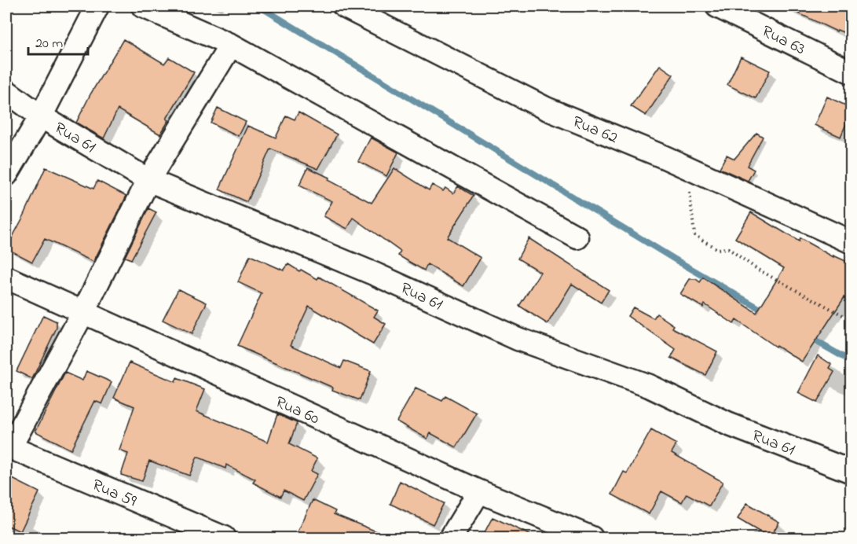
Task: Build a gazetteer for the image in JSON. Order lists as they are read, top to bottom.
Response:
{
  "streets": {
    "street": [
      "Rua 63",
      "Rua 62",
      "Rua 61",
      "Rua 60",
      "Rua 59"
    ]
  },
  "scale_bar": "20 m"
}
